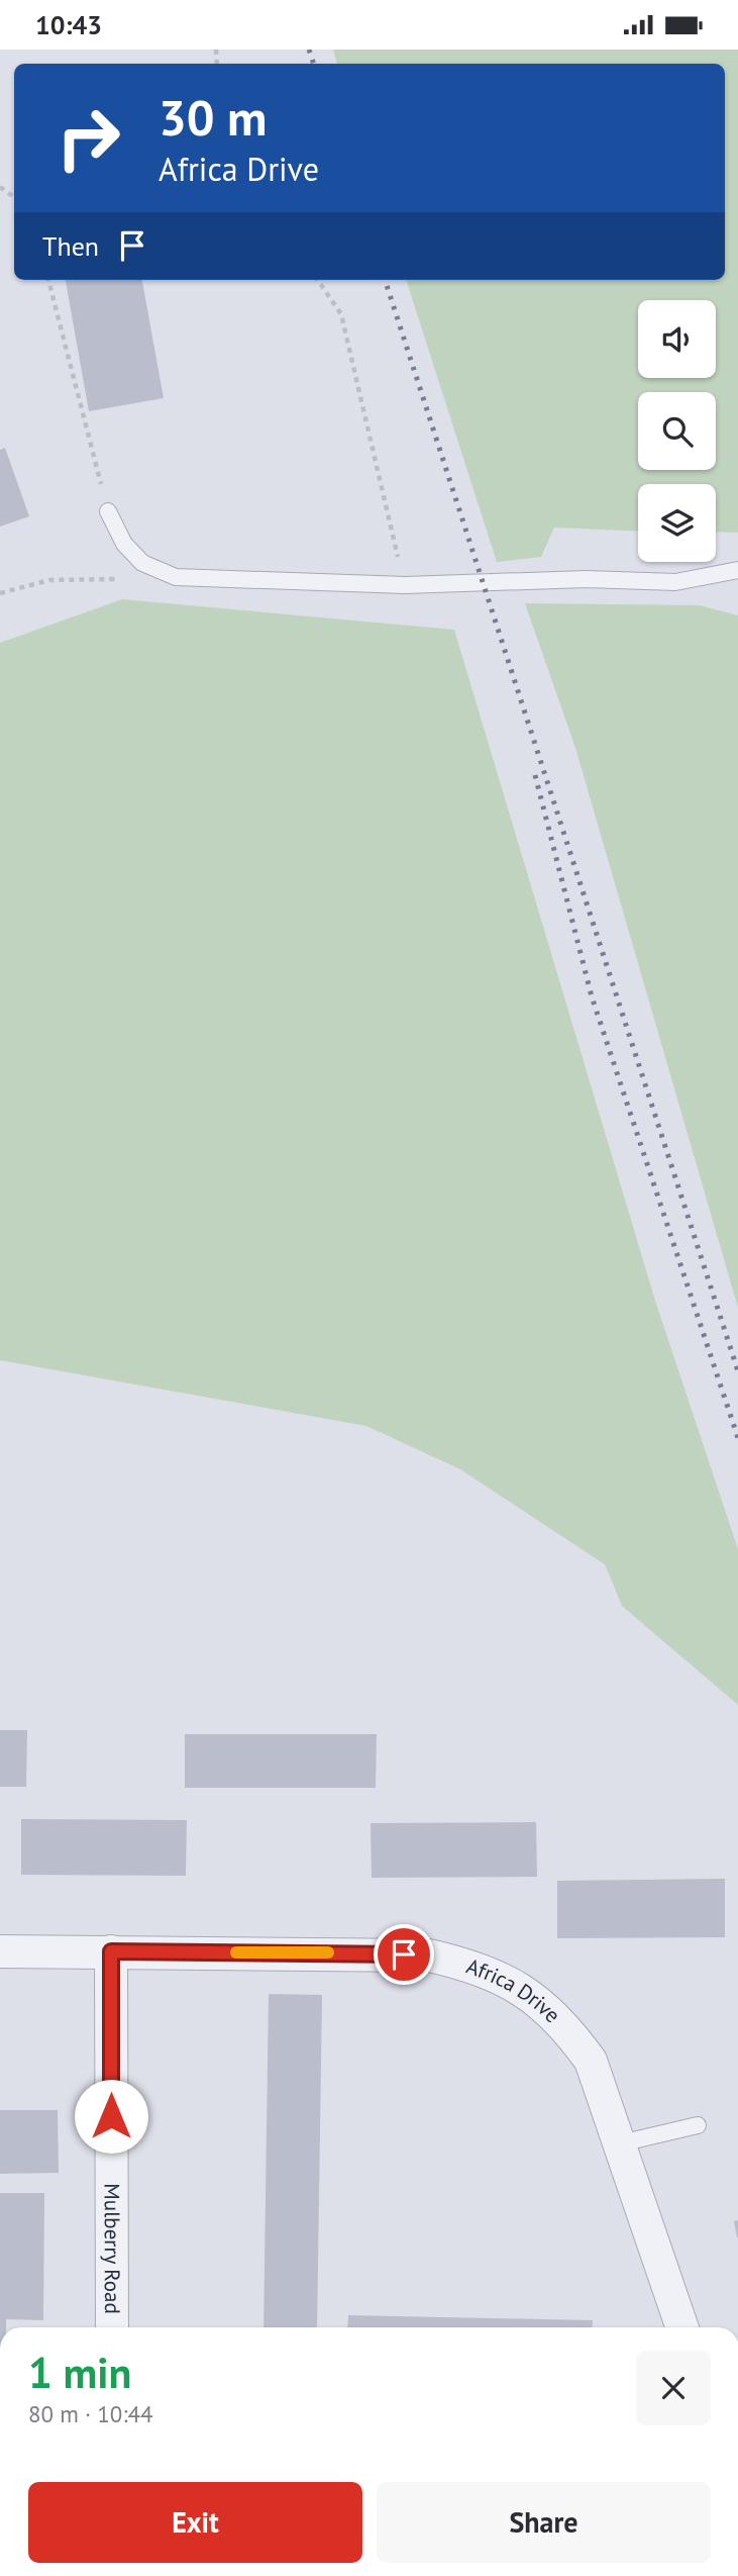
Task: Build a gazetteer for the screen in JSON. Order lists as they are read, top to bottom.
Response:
{
  "streets": {
    "street": ["Africa Drive", "Mulberry Road"]
  },
  "crossings": [
    ["Africa Drive", "Mulberry Road"]
  ],
  "page": {
    "status": "10:43",
    "turn": ["30 m", "Africa Drive"],
    "then": "Then",
    "heading": ["1 min", "80 m · 10:44"],
    "buttons": ["Exit", "Share"]
  }
}
